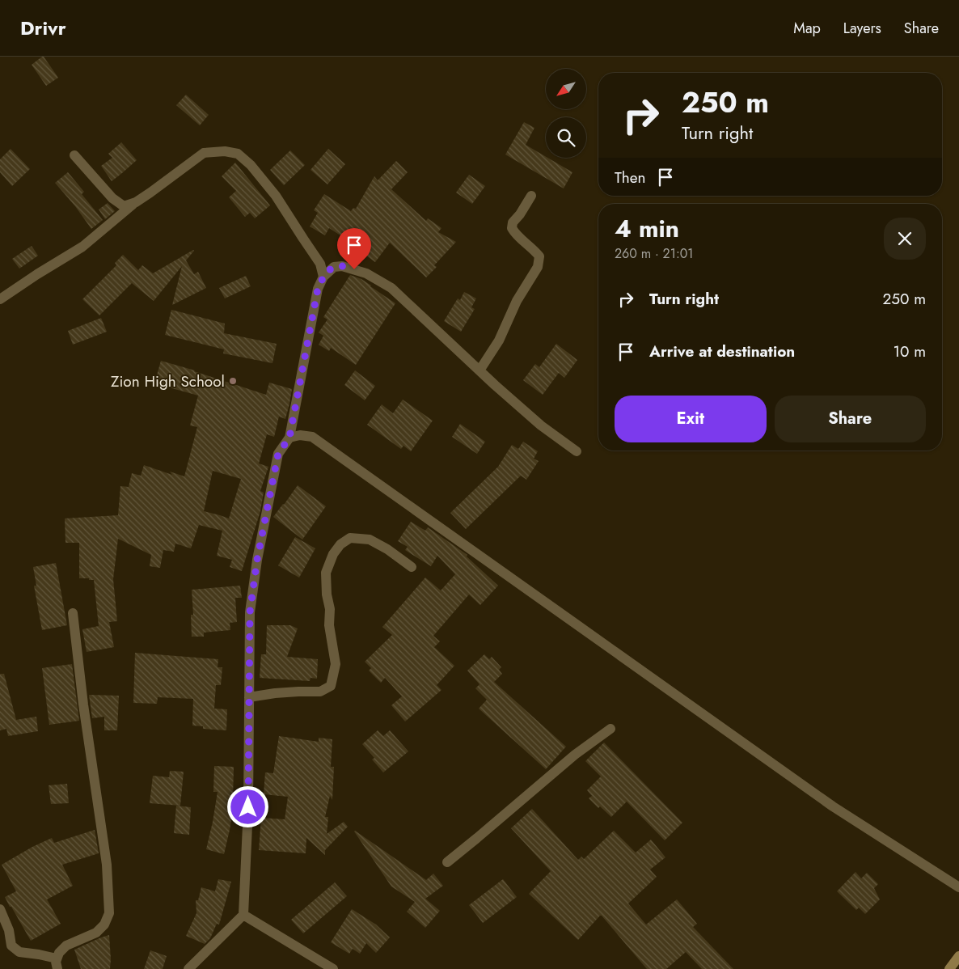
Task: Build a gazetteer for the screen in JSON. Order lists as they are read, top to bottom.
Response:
{
  "places": ["Zion High School"],
  "north": "bottom left",
  "page": {
    "header": "Drivr",
    "nav": ["Map", "Layers", "Share"],
    "turn": ["250 m", "Turn right"],
    "then": "Then",
    "heading": ["4 min", "260 m · 21:01"],
    "list": [
      {
        "name": "Turn right",
        "value": "250 m"
      },
      {
        "name": "Arrive at destination",
        "value": "10 m"
      }
    ],
    "buttons": ["Exit", "Share"]
  }
}
